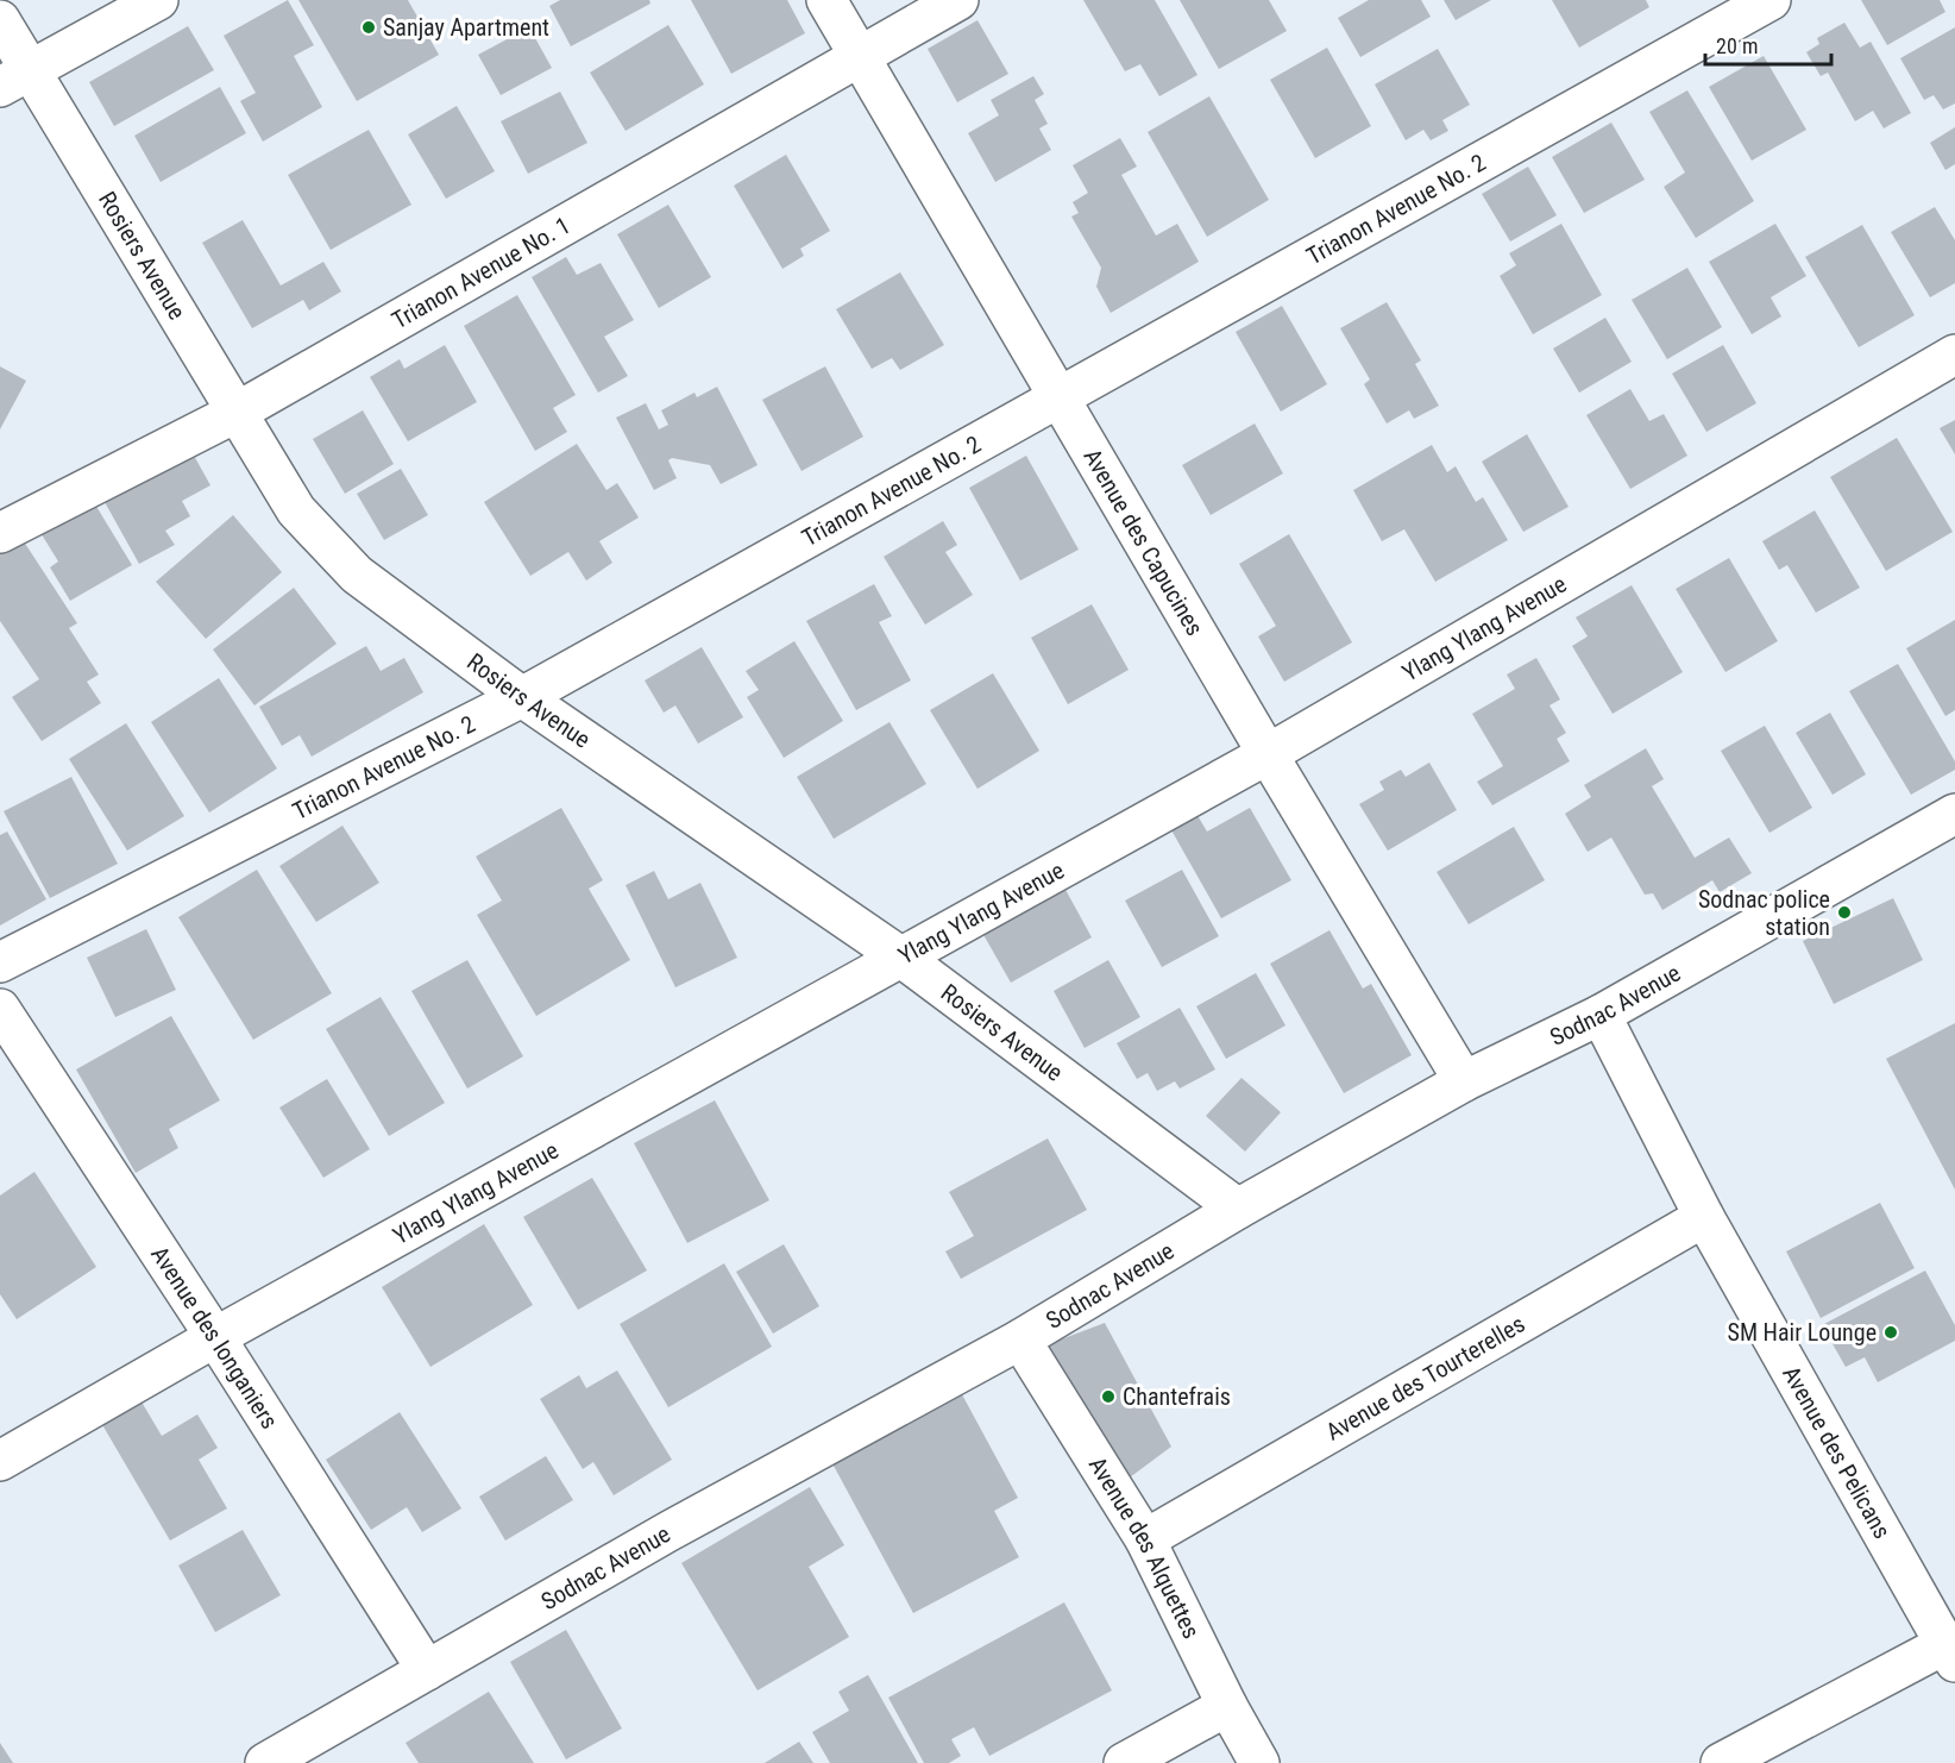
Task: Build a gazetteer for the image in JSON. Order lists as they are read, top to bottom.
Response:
{
  "streets": {
    "street": [
      "Trianon Avenue No. 2",
      "Rosiers Avenue",
      "Trianon Avenue No. 1",
      "Avenue des Capucines",
      "Ylang Ylang Avenue",
      "Sodnac Avenue",
      "Avenue des longaniers",
      "Avenue des Tourterelles",
      "Avenue des Pelicans",
      "Avenue des Alquettes"
    ]
  },
  "crossings": [
    ["Trianon Avenue No. 2", "Rosiers Avenue"],
    ["Trianon Avenue No. 2", "Avenue des Capucines"],
    ["Rosiers Avenue", "Trianon Avenue No. 1"],
    ["Rosiers Avenue", "Ylang Ylang Avenue"],
    ["Rosiers Avenue", "Sodnac Avenue"],
    ["Trianon Avenue No. 1", "Avenue des Capucines"],
    ["Avenue des Capucines", "Ylang Ylang Avenue"],
    ["Avenue des Capucines", "Sodnac Avenue"],
    ["Ylang Ylang Avenue", "Avenue des longaniers"],
    ["Sodnac Avenue", "Avenue des longaniers"],
    ["Sodnac Avenue", "Avenue des Pelicans"],
    ["Sodnac Avenue", "Avenue des Alquettes"],
    ["Avenue des Tourterelles", "Avenue des Pelicans"],
    ["Avenue des Tourterelles", "Avenue des Alquettes"]
  ],
  "places": [
    "Sanjay Apartment",
    "Sodnac police station",
    "SM Hair Lounge",
    "Chantefrais"
  ],
  "scale_bar": "20 m"
}
